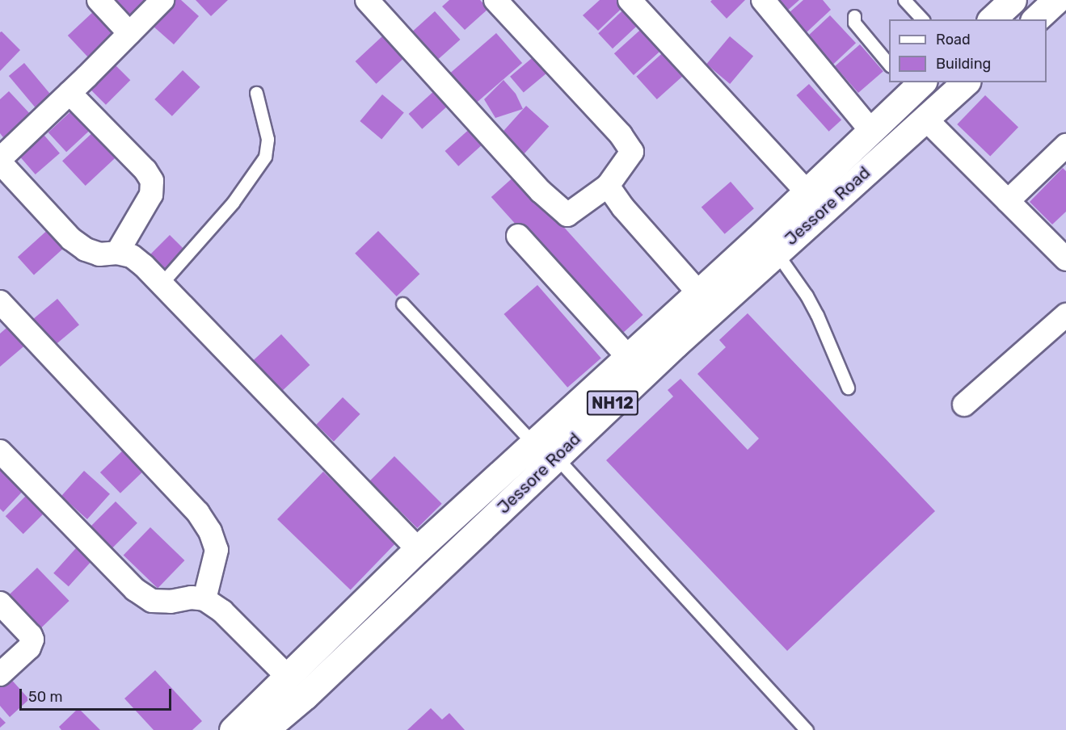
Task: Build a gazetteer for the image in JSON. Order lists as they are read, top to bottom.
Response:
{
  "streets": {
    "highway": ["Jessore Road", "NH12"]
  },
  "legend": ["Road", "Building"],
  "scale_bar": "50 m"
}
